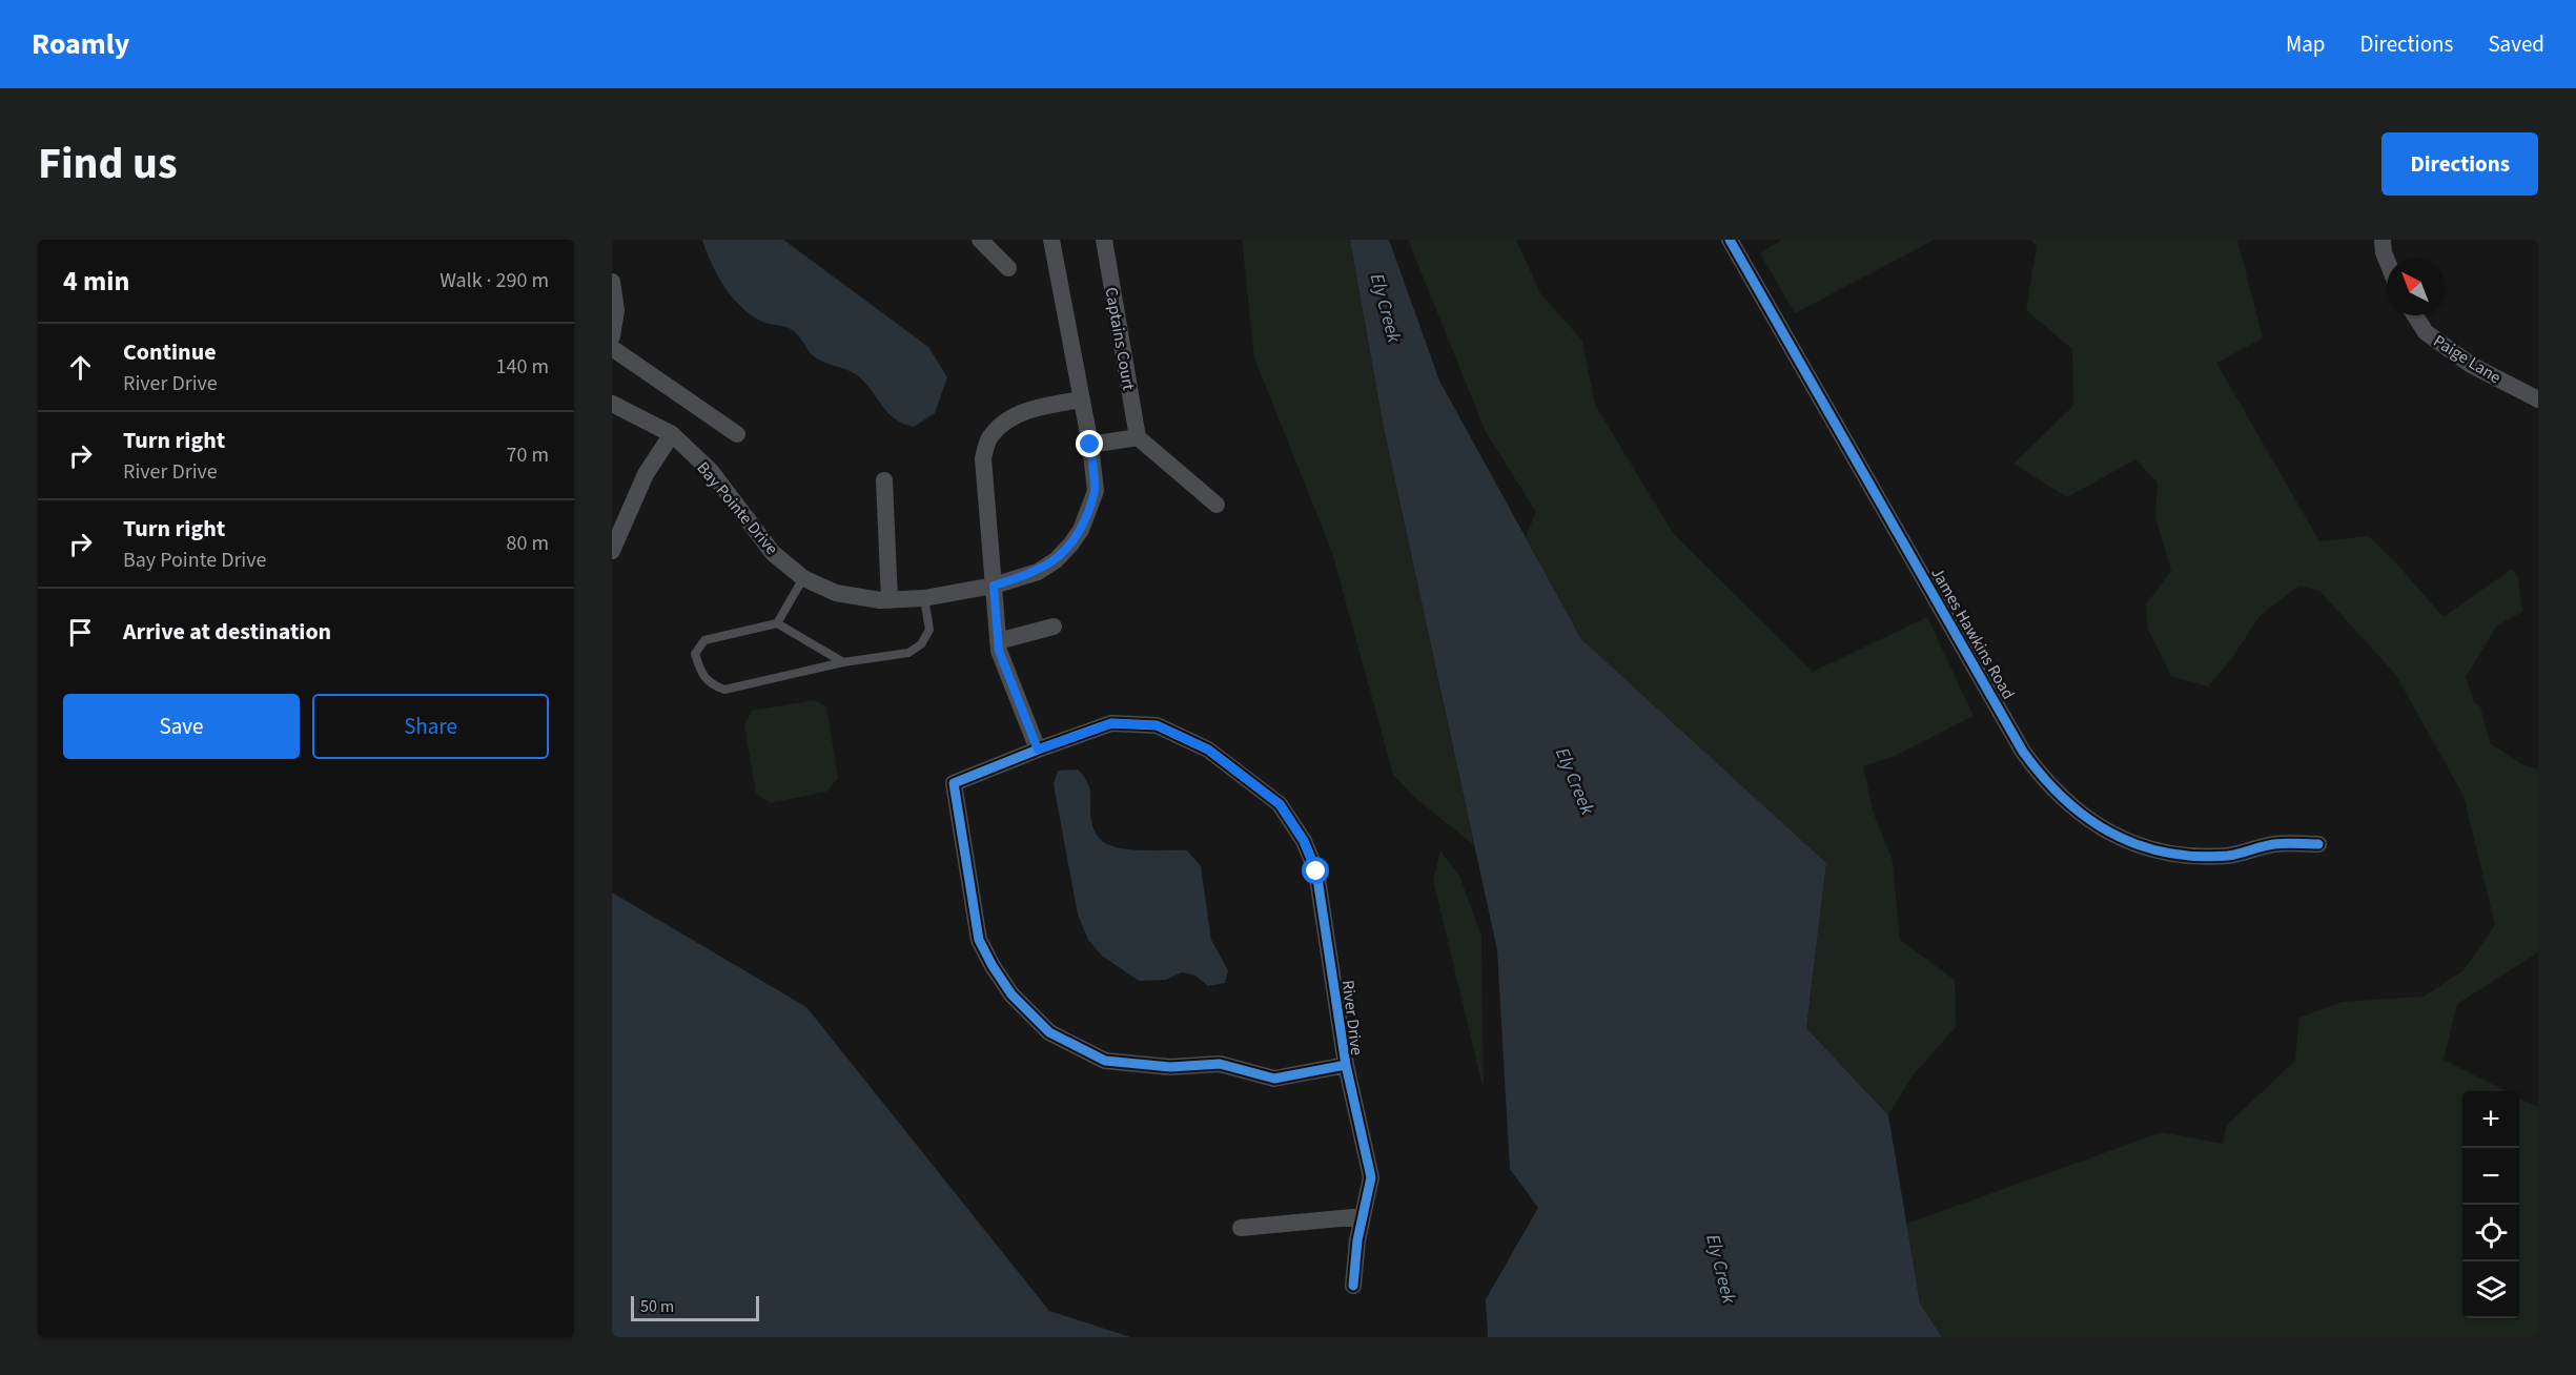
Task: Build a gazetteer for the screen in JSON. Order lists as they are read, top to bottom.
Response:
{
  "streets": {
    "street": [
      "Captains Court",
      "Paige Lane",
      "Bay Pointe Drive",
      "James Hawkins Road",
      "River Drive"
    ]
  },
  "water": ["Ely Creek"],
  "scale_bar": "50 m",
  "north": "top left",
  "page": {
    "header": "Roamly",
    "nav": ["Map", "Directions", "Saved"],
    "title": "Find us",
    "buttons": [
      "Directions",
      ["Save", "Share"]
    ],
    "heading": ["4 min", "Walk · 290 m"],
    "list": [
      ["Continue", "River Drive", "140 m"],
      ["Turn right", "River Drive", "70 m"],
      ["Turn right", "Bay Pointe Drive", "80 m"],
      "Arrive at destination"
    ],
    "map_buttons": ["+", "−"],
    "scale": "50 m"
  }
}
